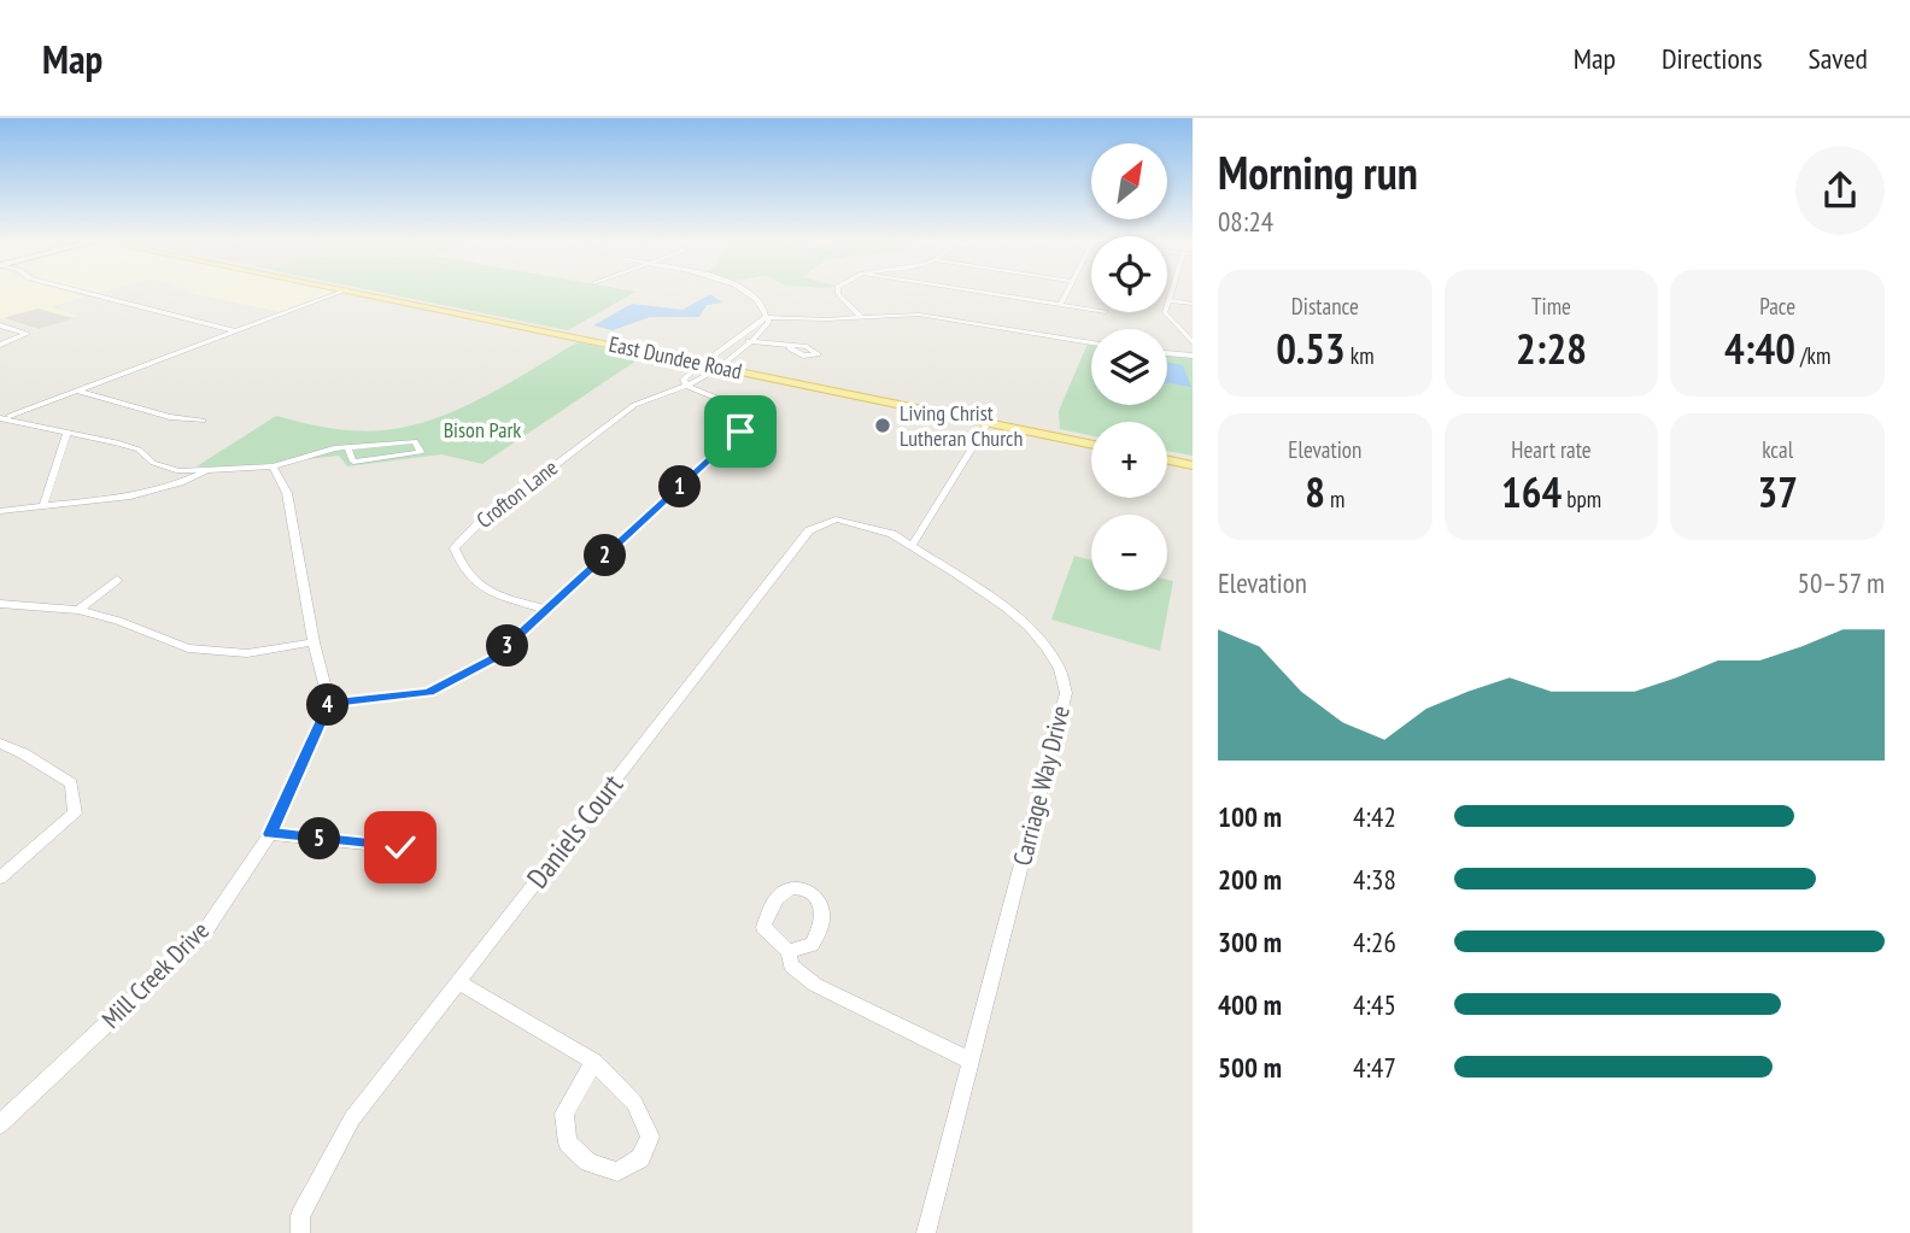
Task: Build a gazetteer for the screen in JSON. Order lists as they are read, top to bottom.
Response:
{
  "streets": {
    "main road": ["East Dundee Road"],
    "street": [
      "Crofton Lane",
      "Carriage Way Drive",
      "Daniels Court",
      "Mill Creek Drive"
    ]
  },
  "crossings": [
    ["East Dundee Road", "Crofton Lane"],
    ["Carriage Way Drive", "Daniels Court"]
  ],
  "parks": ["Bison Park"],
  "places": ["Living Christ Lutheran Church"],
  "north": "top right",
  "page": {
    "header": "Map",
    "nav": ["Map", "Directions", "Saved"],
    "heading": ["Morning run", "08:24"],
    "map_buttons": ["+", "−"],
    "stats": [
      ["Distance", "0.53 km"],
      ["Time", "2:28"],
      ["Pace", "4:40 /km"],
      ["Elevation", "8 m"],
      ["Heart rate", "164 bpm"],
      ["kcal", "37"]
    ],
    "pins": [
      "1",
      "2",
      "3",
      "4",
      "5"
    ],
    "chart": ["Elevation", "50–57 m"],
    "list": [
      {
        "name": "100 m",
        "note": "4:42"
      },
      {
        "name": "200 m",
        "note": "4:38"
      },
      {
        "name": "300 m",
        "note": "4:26"
      },
      {
        "name": "400 m",
        "note": "4:45"
      },
      {
        "name": "500 m",
        "note": "4:47"
      }
    ]
  }
}
